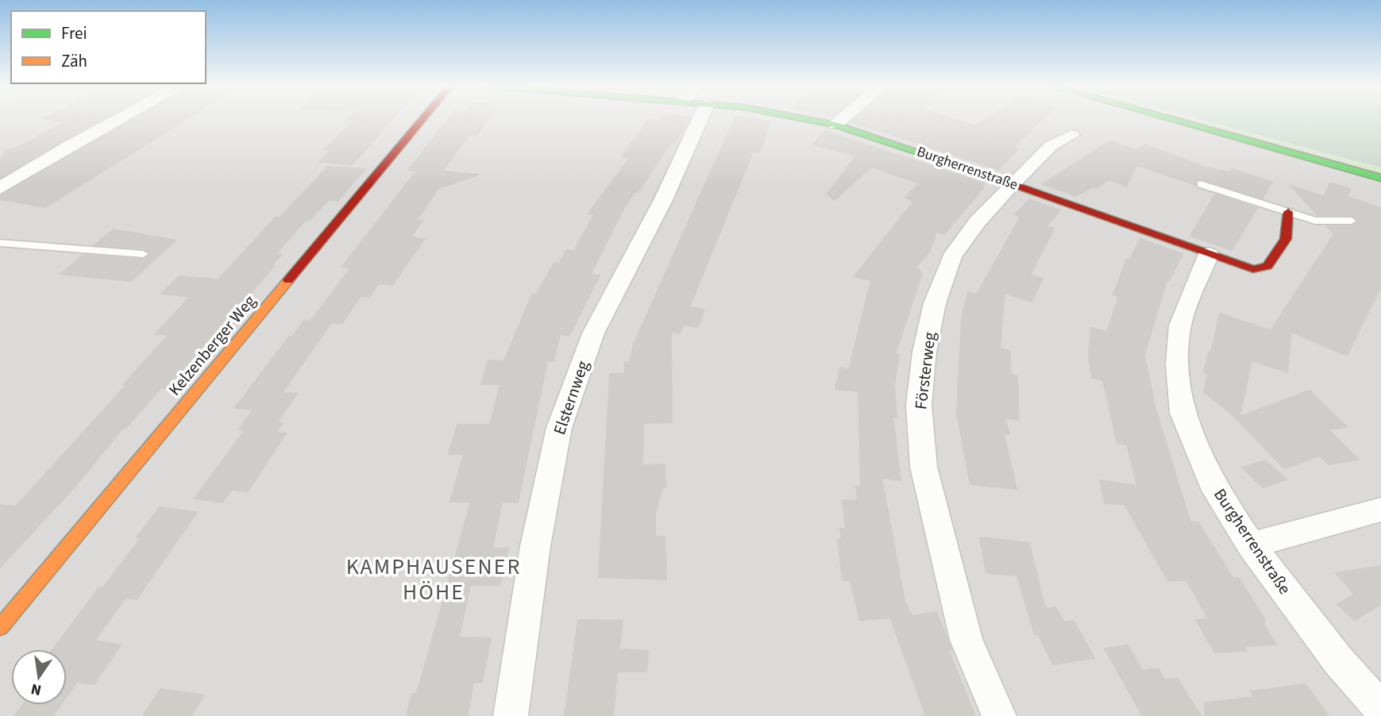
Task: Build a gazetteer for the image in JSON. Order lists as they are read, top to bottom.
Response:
{
  "streets": {
    "street": [
      "Burgherrenstraße",
      "Kelzenberger Weg",
      "Försterweg",
      "Elsternweg"
    ]
  },
  "crossings": [
    ["Burgherrenstraße", "Försterweg"]
  ],
  "districts": ["KAMPHAUSENER HÖHE"],
  "legend": ["Frei", "Zäh"],
  "north": "bottom"
}
